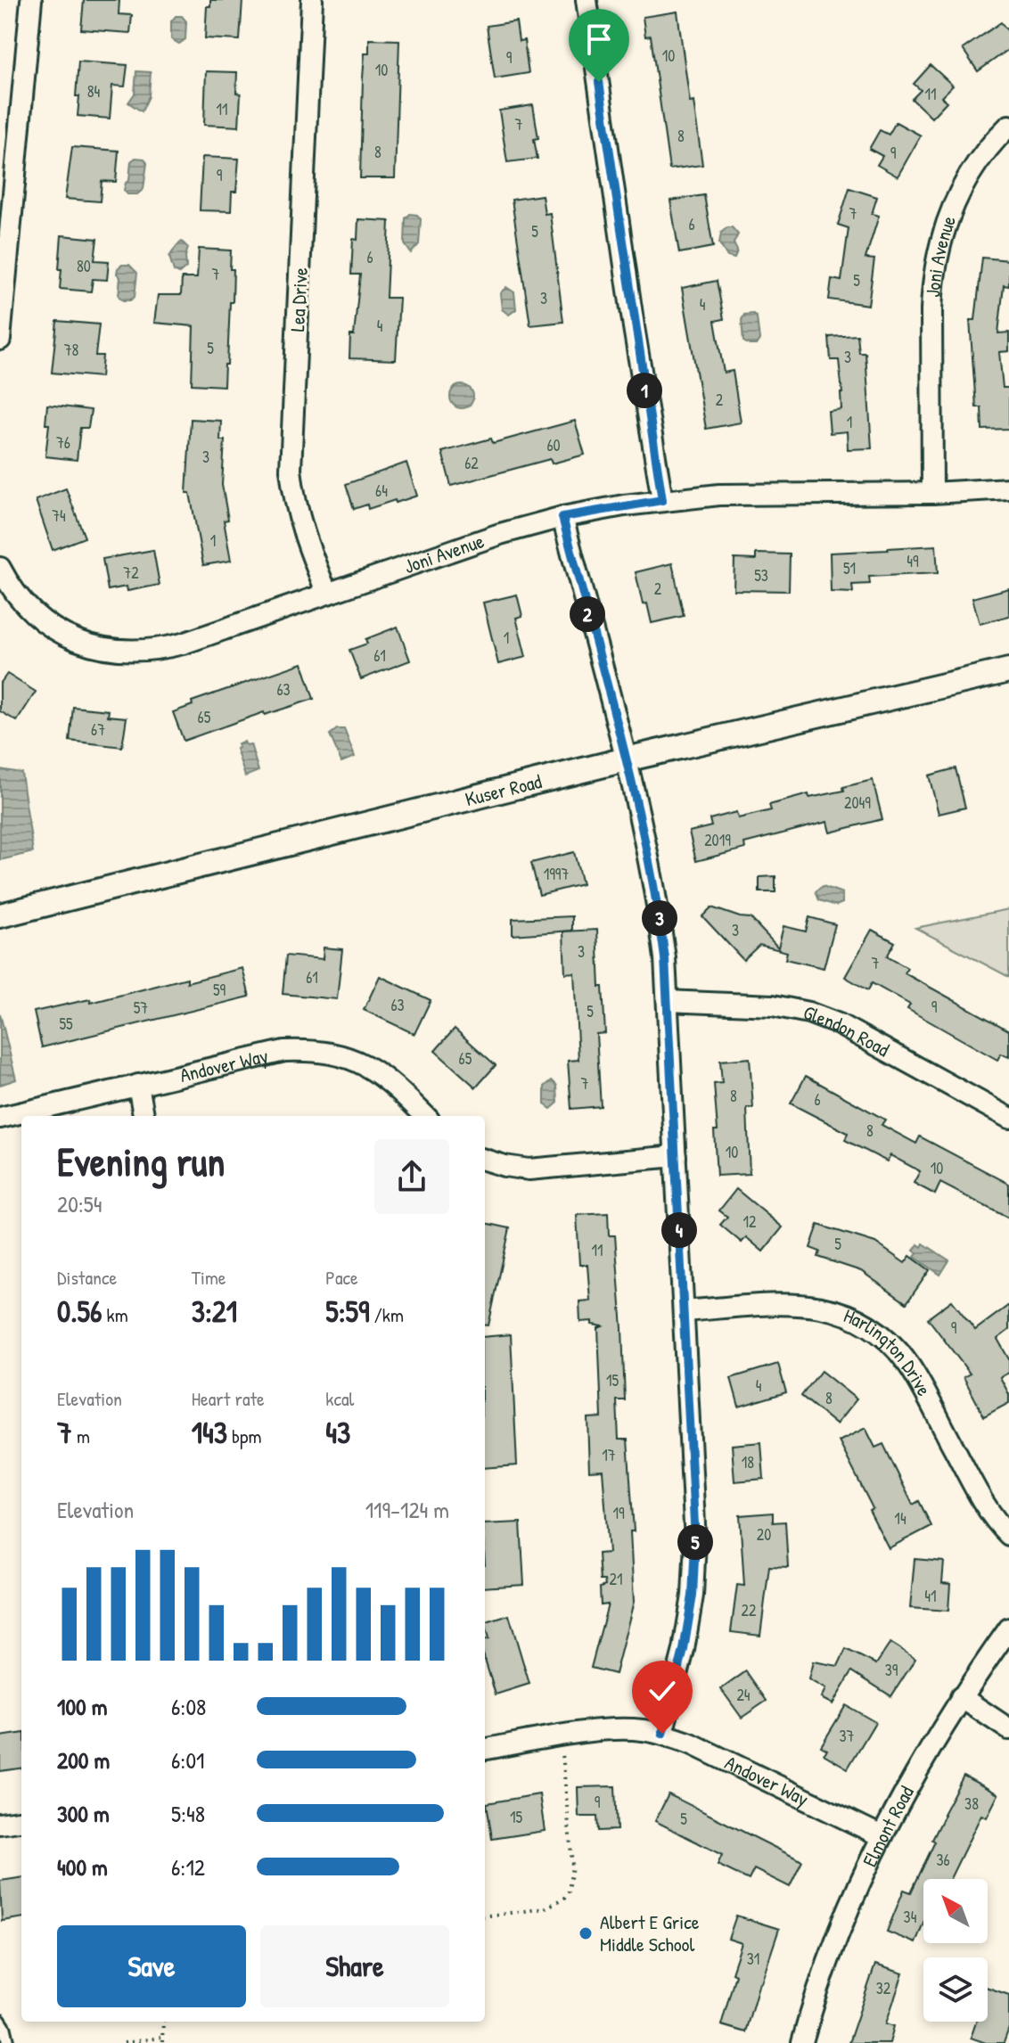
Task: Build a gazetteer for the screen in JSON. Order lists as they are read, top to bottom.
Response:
{
  "streets": {
    "street": [
      "Joni Avenue",
      "Lea Drive",
      "Kuser Road",
      "Glendon Road",
      "Andover Way",
      "Harlington Drive",
      "Elmont Road"
    ]
  },
  "crossings": [
    ["Joni Avenue", "Lea Drive"],
    ["Andover Way", "Elmont Road"]
  ],
  "places": ["Albert E Grice Middle School"],
  "house_numbers": [
    "10",
    "9",
    "10",
    "84",
    "11",
    "11",
    "7",
    "8",
    "8",
    "9",
    "9",
    "7",
    "6",
    "5",
    "6",
    "80",
    "7",
    "5",
    "3",
    "4",
    "4",
    "5",
    "78",
    "3",
    "2",
    "1",
    "76",
    "60",
    "3",
    "62",
    "64",
    "74",
    "1",
    "49",
    "51",
    "72",
    "53",
    "2",
    "1",
    "61",
    "63",
    "65",
    "67",
    "2049",
    "2019",
    "1997",
    "3",
    "3",
    "7",
    "61",
    "59",
    "63",
    "9",
    "57",
    "5",
    "55",
    "65",
    "7",
    "8",
    "6",
    "8",
    "10",
    "10",
    "12",
    "5",
    "11",
    "9",
    "15",
    "4",
    "8",
    "17",
    "18",
    "19",
    "14",
    "20",
    "21",
    "41",
    "22",
    "39",
    "24",
    "37",
    "9",
    "38",
    "15",
    "5",
    "36",
    "34",
    "31",
    "32"
  ],
  "north": "top left",
  "page": {
    "pins": [
      "1",
      "2",
      "3",
      "4",
      "5"
    ],
    "heading": ["Evening run", "20:54"],
    "stats": [
      ["Distance", "0.56 km"],
      ["Time", "3:21"],
      ["Pace", "5:59 /km"],
      ["Elevation", "7 m"],
      ["Heart rate", "143 bpm"],
      ["kcal", "43"]
    ],
    "chart": ["Elevation", "119–124 m"],
    "list": [
      {
        "name": "100 m",
        "note": "6:08"
      },
      {
        "name": "200 m",
        "note": "6:01"
      },
      {
        "name": "300 m",
        "note": "5:48"
      },
      {
        "name": "400 m",
        "note": "6:12"
      }
    ],
    "buttons": ["Save", "Share"]
  }
}
